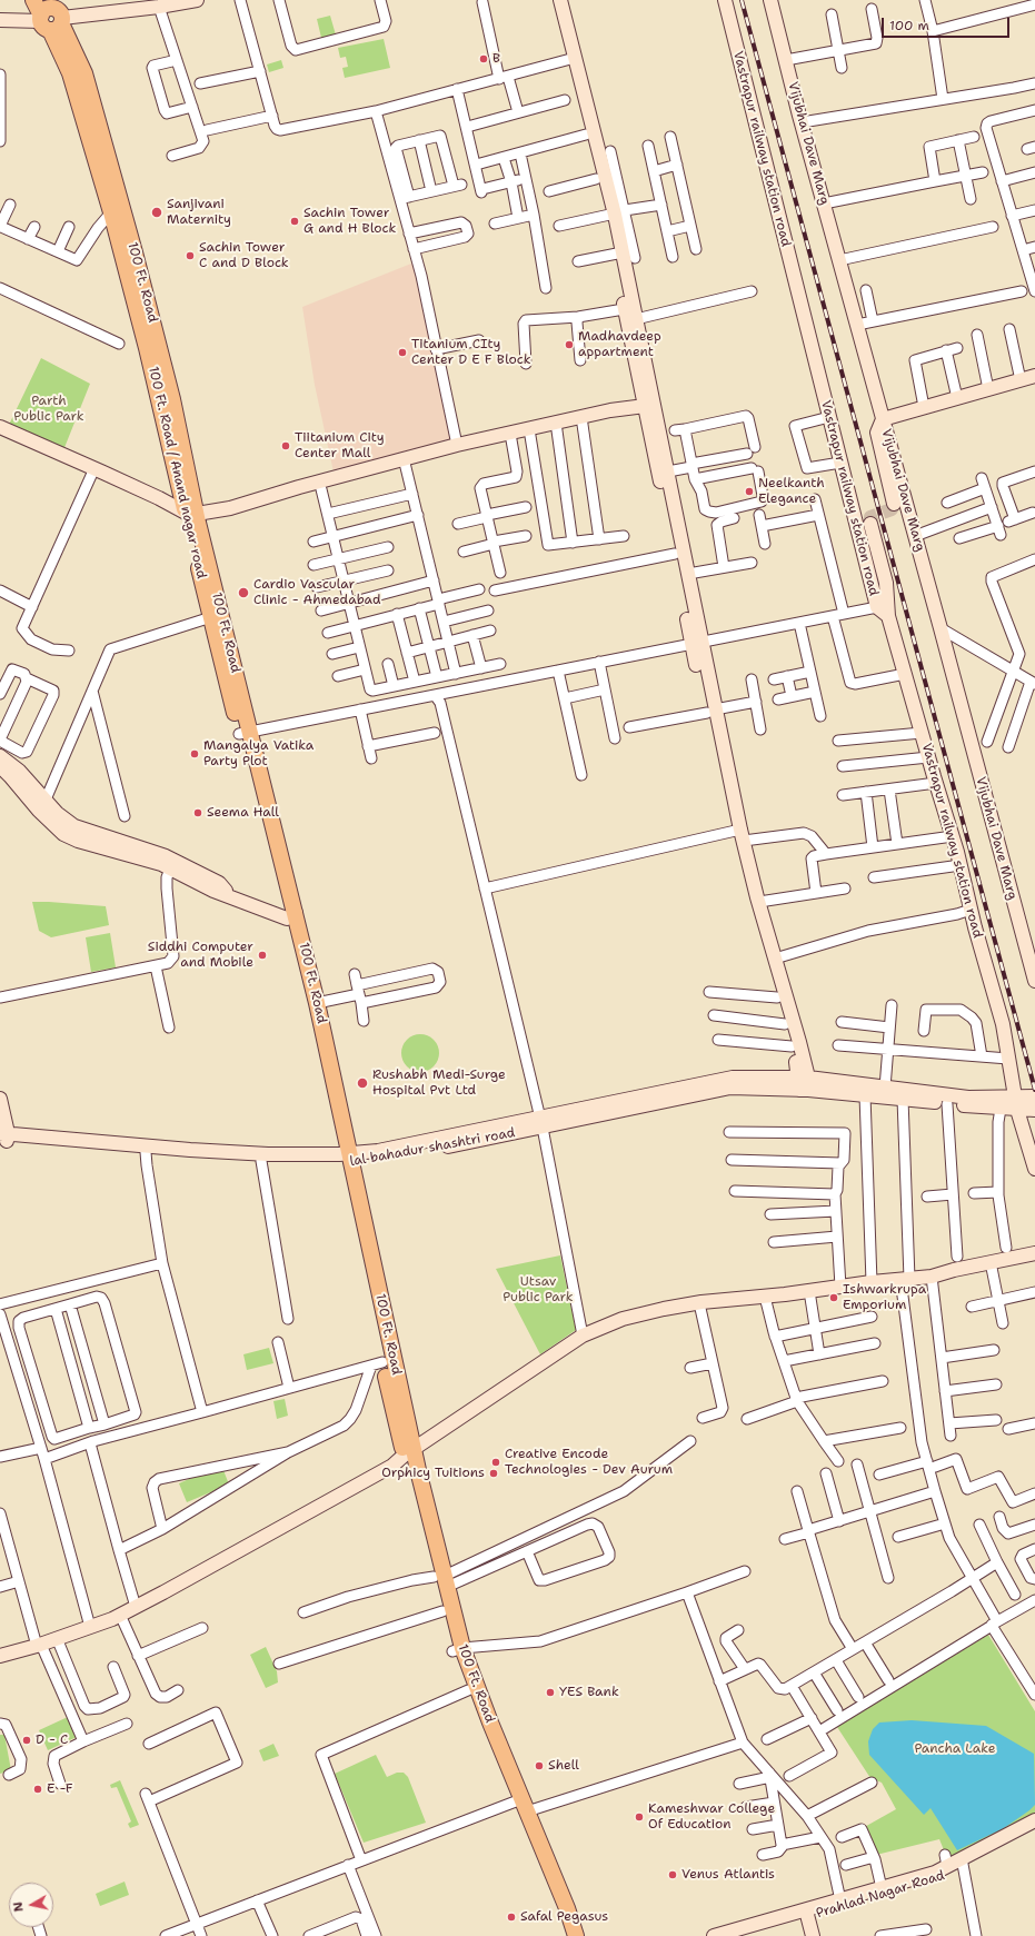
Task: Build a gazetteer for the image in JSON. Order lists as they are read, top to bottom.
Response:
{
  "streets": {
    "main road": ["100 Ft. Road", "100 Ft. Road / Anand nagar road"],
    "street": [
      "Vijubhai Dave Marg",
      "Vastrapur railway station road",
      "lal bahadur shashtri road",
      "Prahlad Nagar Road"
    ]
  },
  "crossings": [
    ["100 Ft. Road", "100 Ft. Road / Anand nagar road"],
    ["100 Ft. Road", "lal bahadur shashtri road"]
  ],
  "parks": ["Parth Public Park", "Utsav Public Park", "Pancha Lake"],
  "places": [
    "B",
    "Sanjivani Maternity",
    "Sachin Tower G and H Block",
    "Sachin Tower C and D Block",
    "Madhavdeep appartment",
    "Titanium CIty Center D E F Block",
    "Tiitanium City Center Mall",
    "Neelkanth Elegance",
    "Cardio Vascular Clinic - Ahmedabad",
    "Mangalya Vatika Party Plot",
    "Seema Hall",
    "Siddhi Computer and Mobile",
    "Rushabh Medi-Surge Hospital Pvt Ltd",
    "Ishwarkrupa Emporium",
    "Creative Encode Technologies - Dev Aurum",
    "Orphicy Tuitions",
    "YES Bank",
    "D - C",
    "Shell",
    "E -F",
    "Kameshwar College Of Education",
    "Venus Atlantis",
    "Safal Pegasus"
  ],
  "scale_bar": "100 m",
  "north": "left"
}
